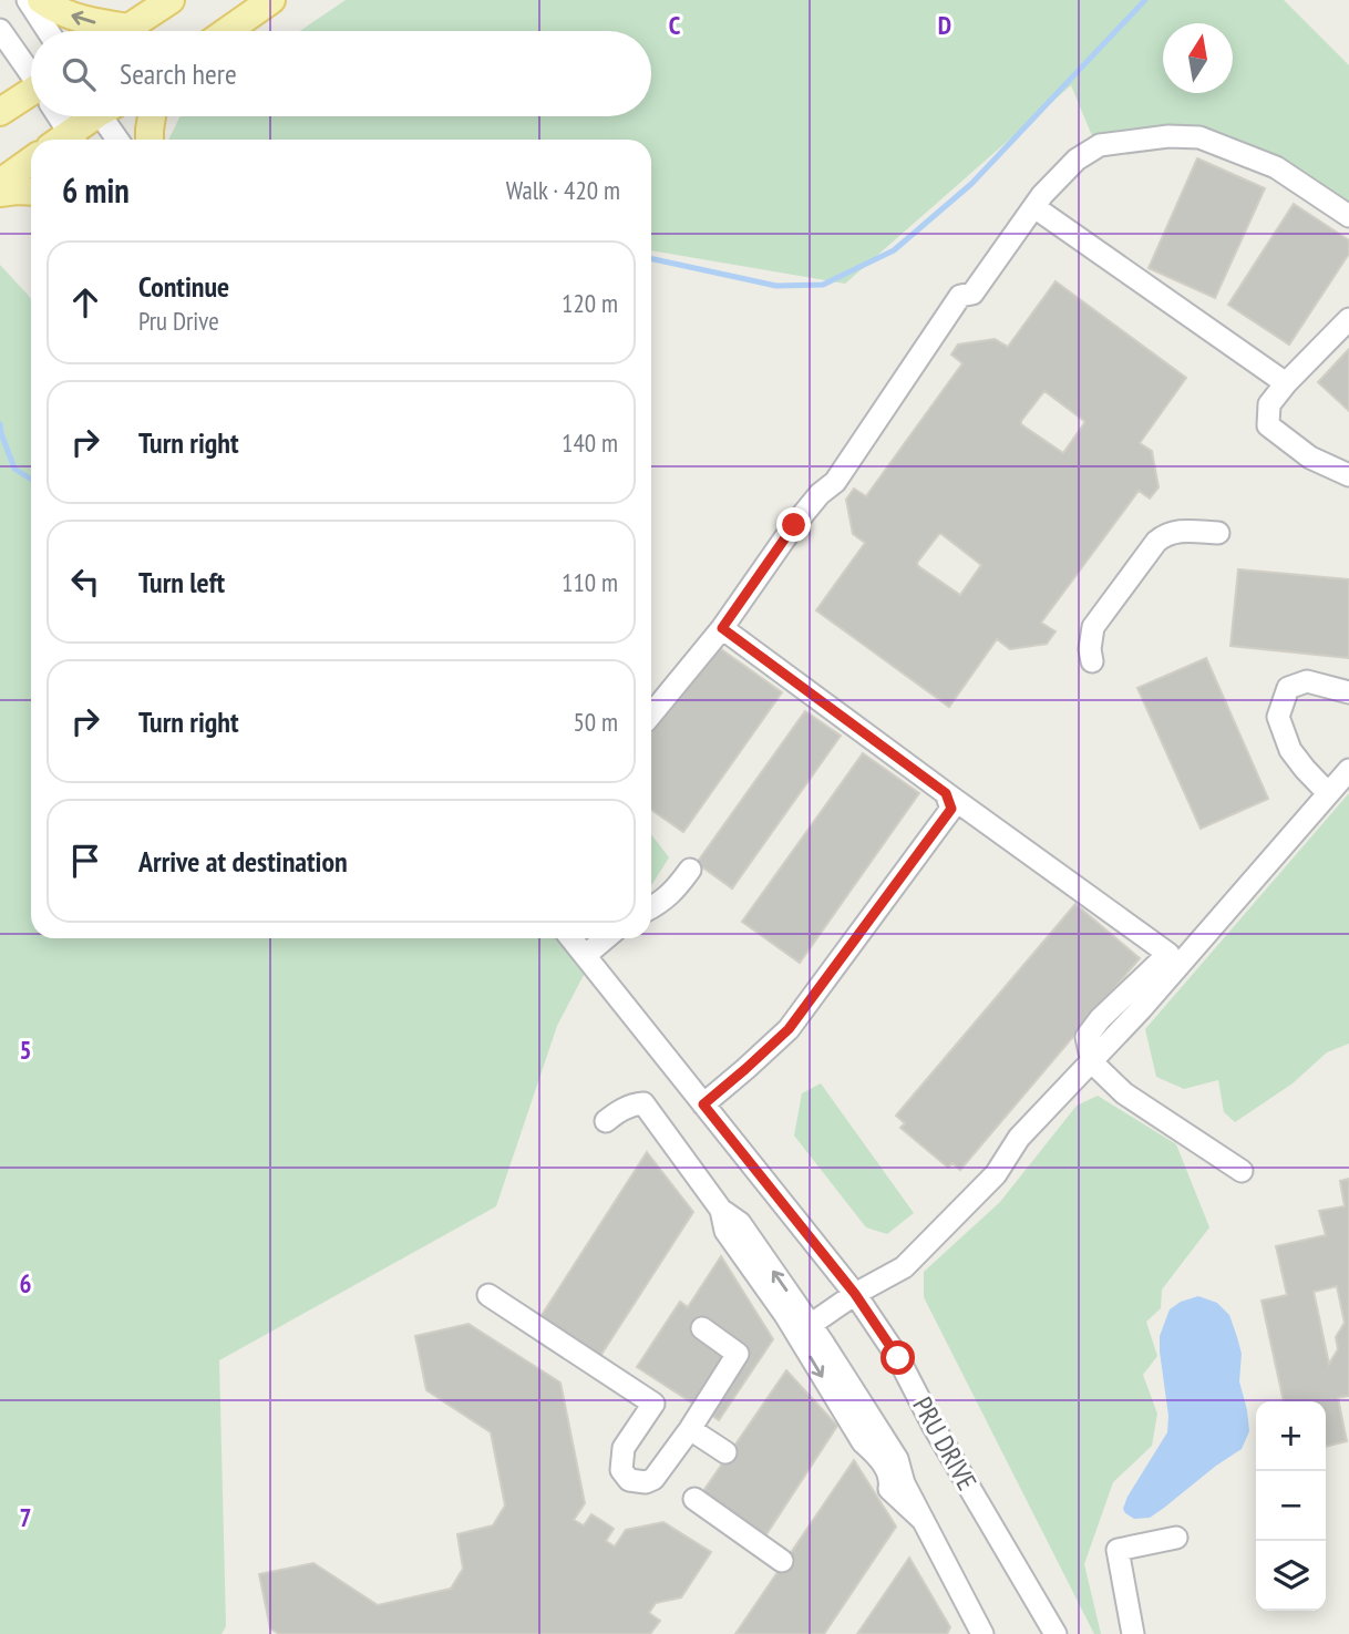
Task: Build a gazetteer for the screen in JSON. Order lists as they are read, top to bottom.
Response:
{
  "streets": {
    "street": ["PRU DRIVE"]
  },
  "north": "top",
  "page": {
    "search": "Search here",
    "heading": ["6 min", "Walk · 420 m"],
    "list": [
      ["Continue", "Pru Drive", "120 m"],
      ["Turn right", "140 m"],
      ["Turn left", "110 m"],
      ["Turn right", "50 m"],
      "Arrive at destination"
    ],
    "map_buttons": ["+", "−"]
  },
  "grid": {
    "columns": ["C", "D"],
    "rows": ["5", "6", "7"]
  }
}
